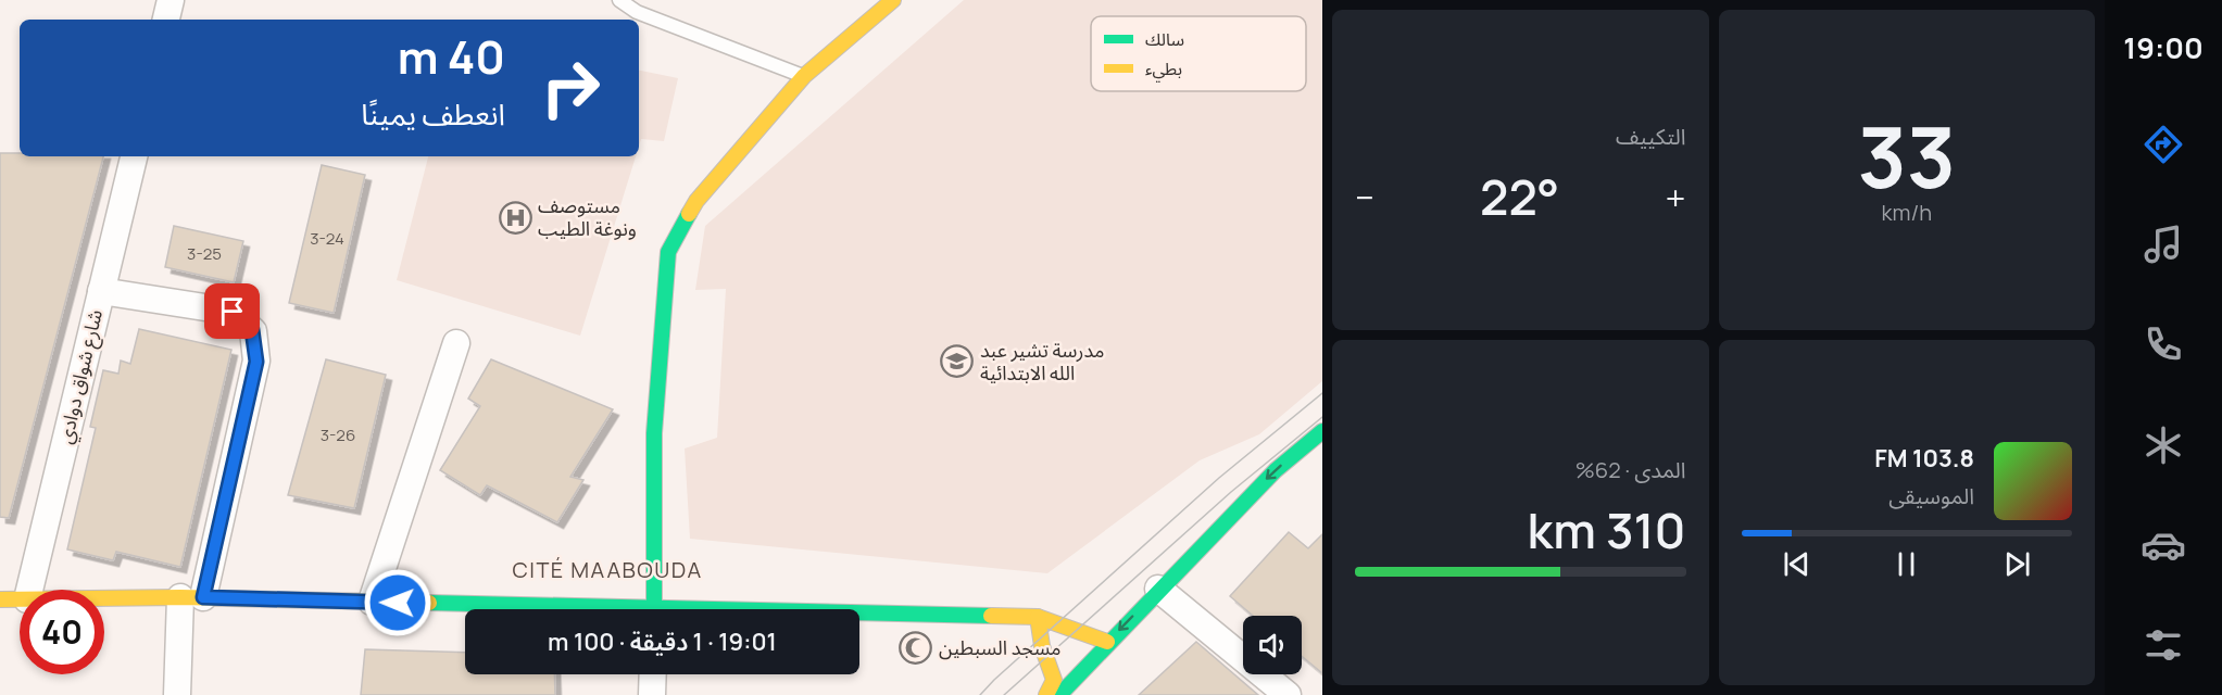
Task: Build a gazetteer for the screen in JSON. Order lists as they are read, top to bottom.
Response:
{
  "streets": {
    "street": ["شارع شواق دوادي"]
  },
  "districts": ["CITÉ MAABOUDA"],
  "places": {
    "hospital": ["مستوصف ونوغة الطيب"],
    "school or university": ["مدرسة تشير عبد الله الابتدائية"],
    "mosque": ["مسجد السبطين"]
  },
  "house_numbers": ["3-24", "3-25", "3-26"],
  "legend": ["سالك", "بطيء"],
  "page": {
    "tabs": "19:00",
    "tile": [
      ["33", "km/h"],
      "التكييف",
      ["المدى · 62%", "310 km"]
    ],
    "turn": ["40 m", "انعطف يمينًا"],
    "heat": ["−", "22°", "+"],
    "song": ["103.8 FM", "الموسيقى"],
    "limit": "40",
    "trip": "19:01 · 1 دقيقة · 100 m"
  }
}
